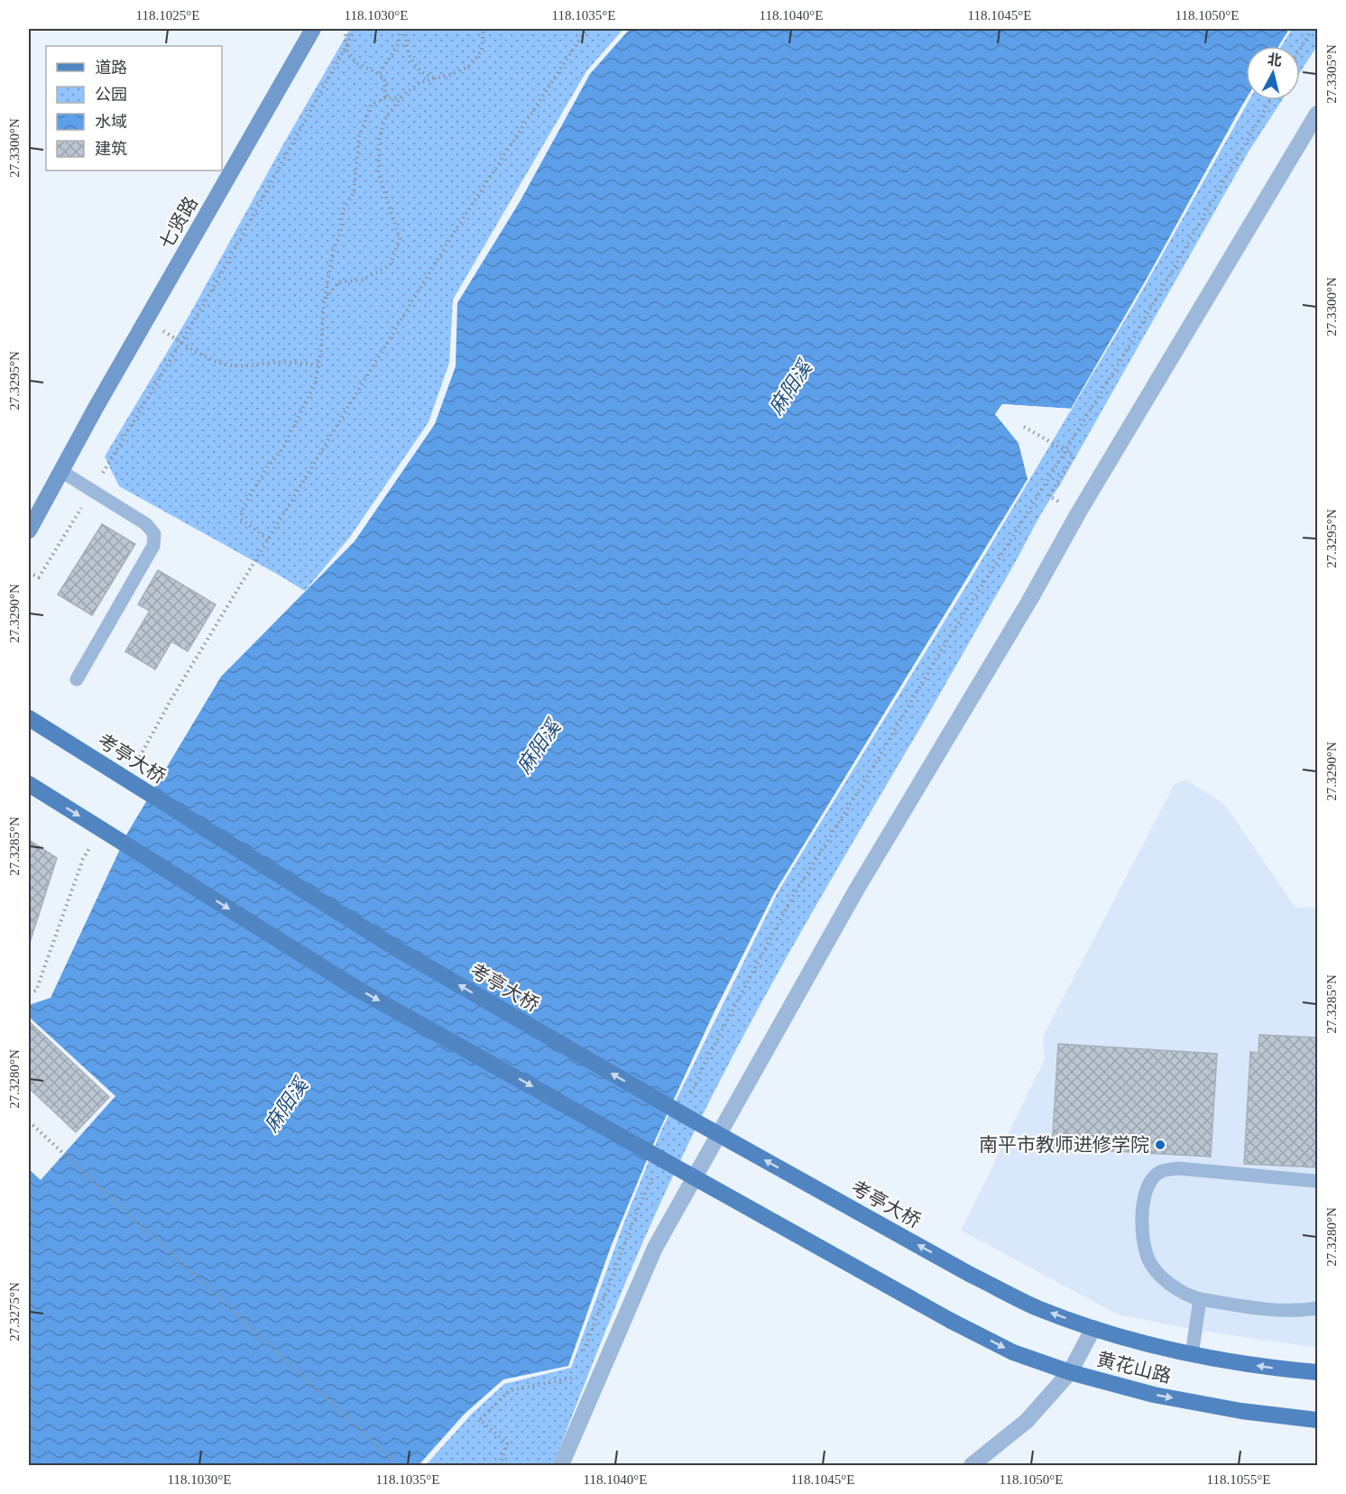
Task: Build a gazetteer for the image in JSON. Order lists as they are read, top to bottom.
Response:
{
  "streets": {
    "main road": ["考亭大桥", "黄花山路"],
    "street": ["七贤路"]
  },
  "crossings": [
    ["考亭大桥", "黄花山路"]
  ],
  "one_way": ["考亭大桥"],
  "water": ["麻阳溪"],
  "places": ["南平市教师进修学院"],
  "legend": [
    "道路",
    "公园",
    "水域",
    "建筑"
  ],
  "north": "top",
  "coordinates": [
    "118.1025°E",
    "118.1030°E",
    "118.1035°E",
    "118.1040°E",
    "118.1045°E",
    "118.1050°E",
    "27.3305°N",
    "27.3300°N",
    "27.3295°N",
    "27.3290°N",
    "27.3285°N",
    "27.3280°N",
    "27.3275°N",
    "118.1055°E"
  ]
}
